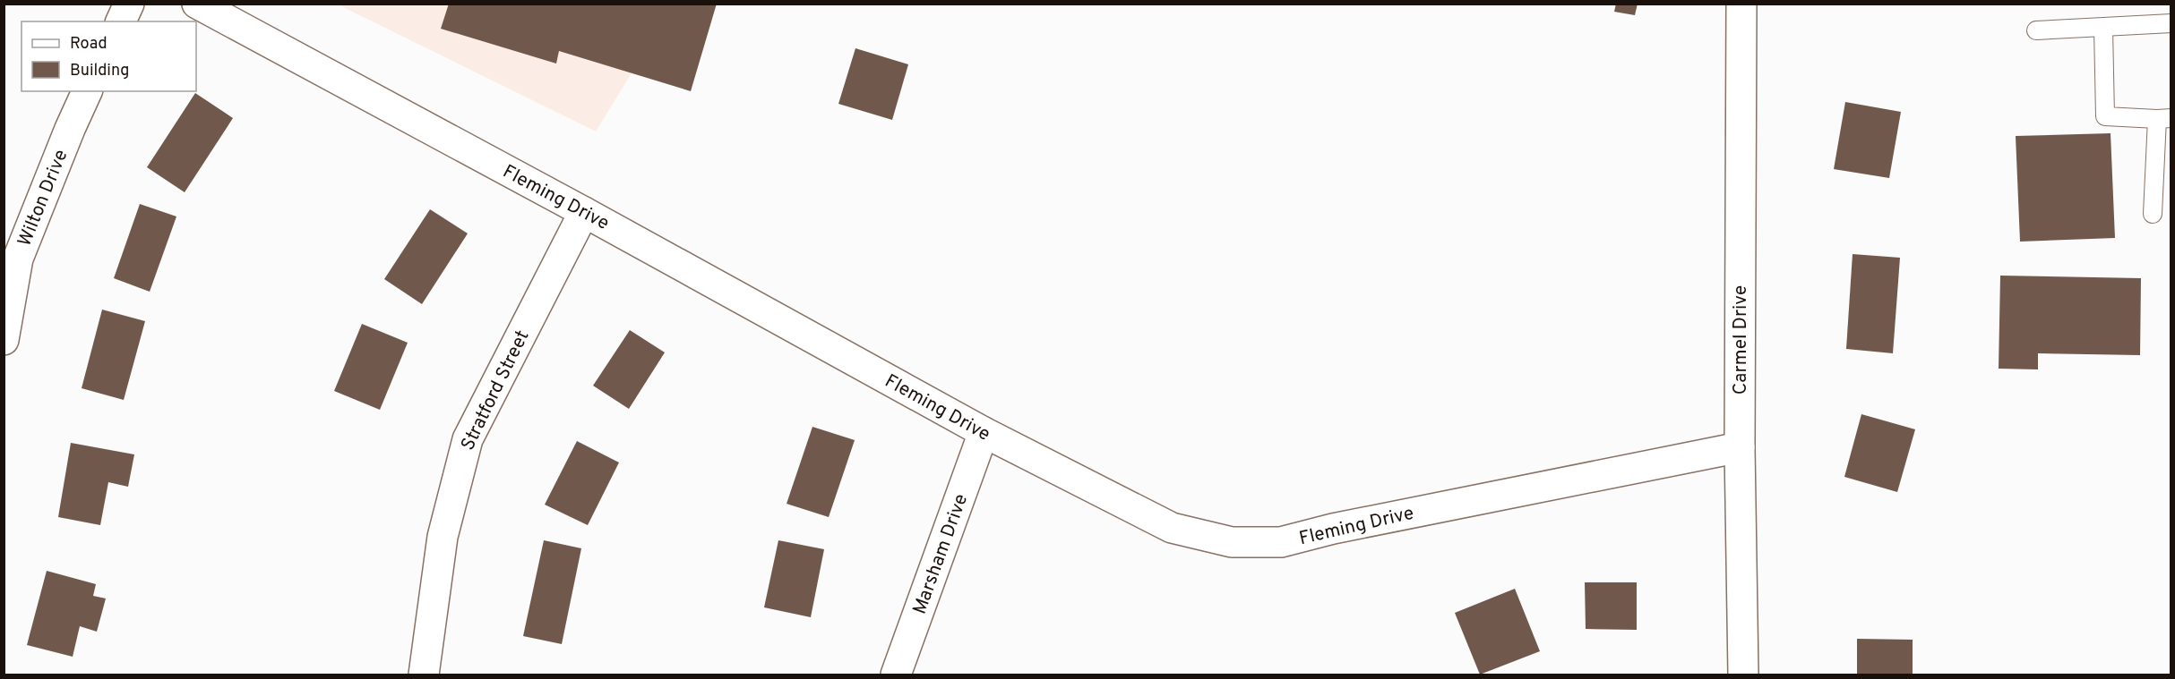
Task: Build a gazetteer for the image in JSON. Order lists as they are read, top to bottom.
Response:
{
  "streets": {
    "street": [
      "Fleming Drive",
      "Wilton Drive",
      "Carmel Drive",
      "Stratford Street",
      "Marsham Drive"
    ]
  },
  "crossings": [
    ["Fleming Drive", "Carmel Drive"],
    ["Fleming Drive", "Stratford Street"],
    ["Fleming Drive", "Marsham Drive"]
  ],
  "legend": ["Road", "Building"]
}
